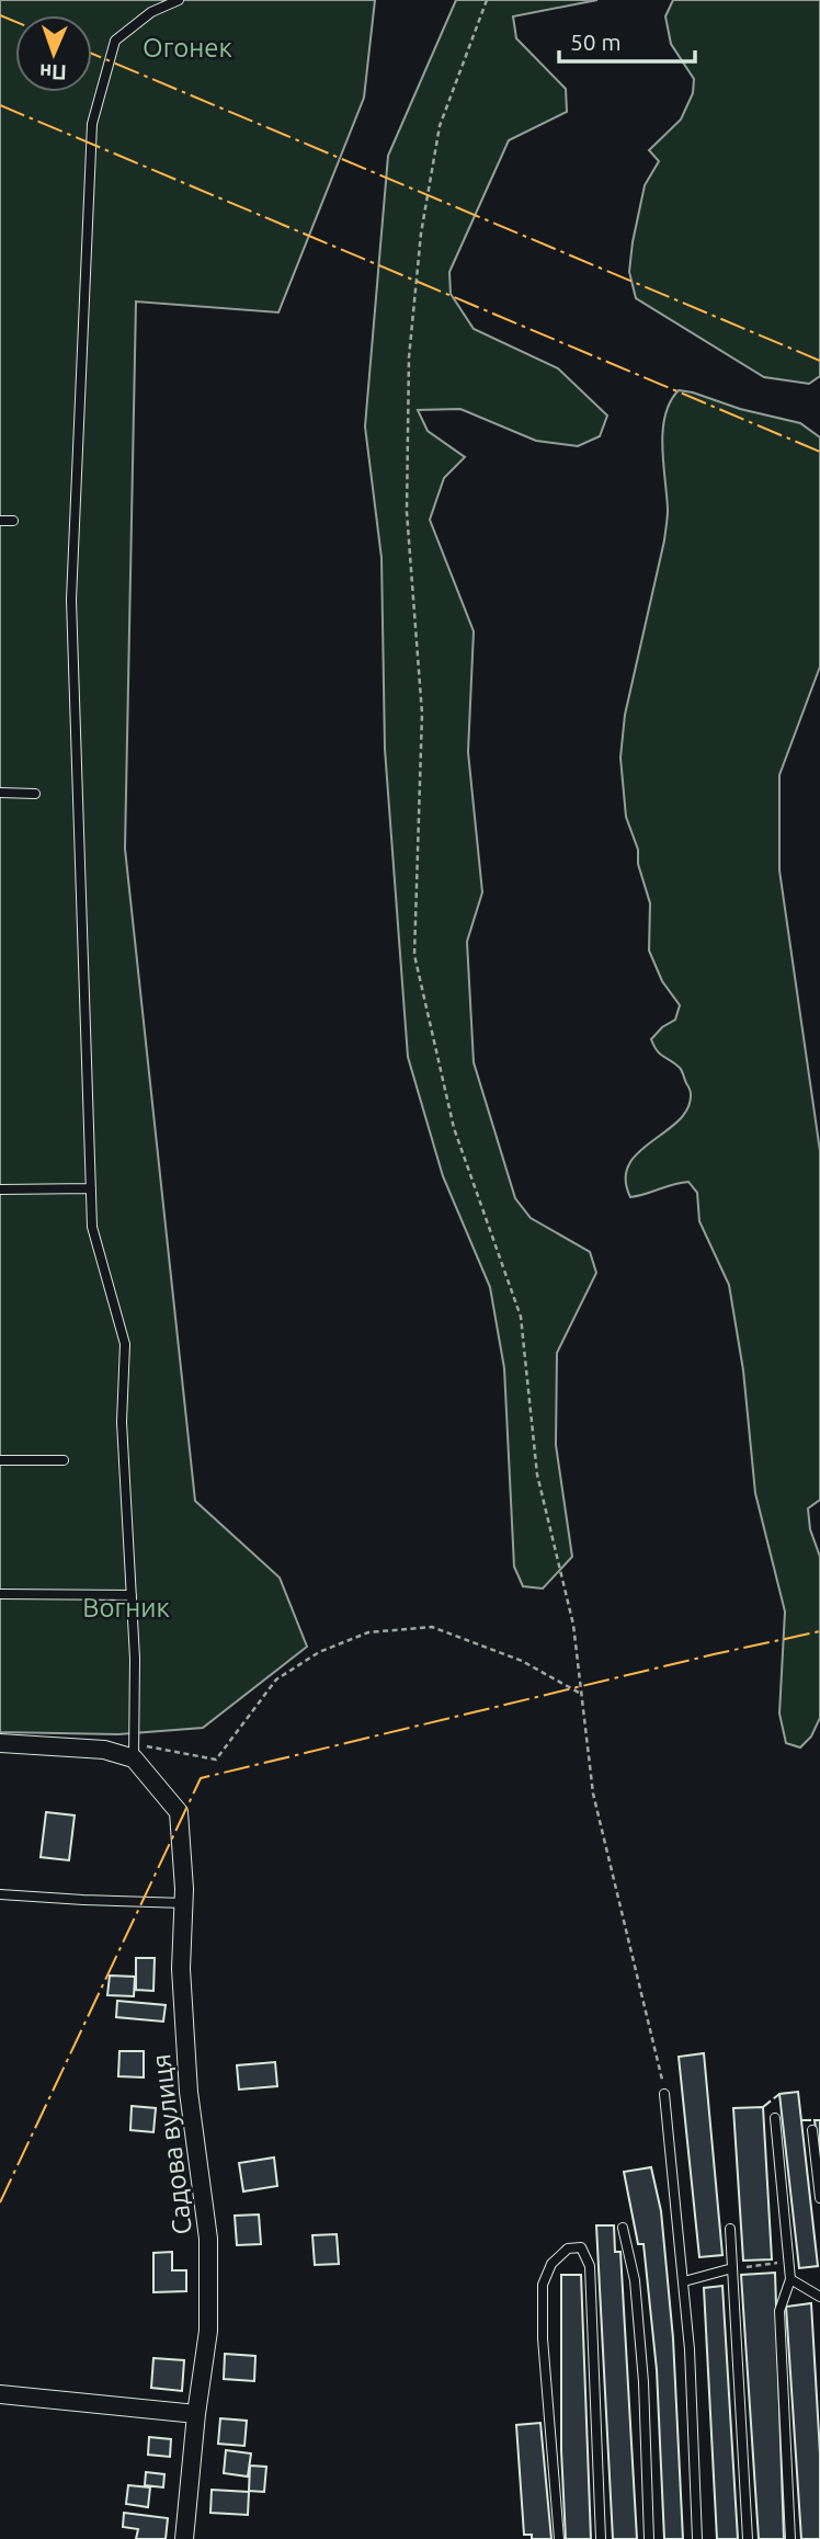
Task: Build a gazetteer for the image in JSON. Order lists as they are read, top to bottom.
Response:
{
  "streets": {
    "street": ["Садова вулиця"]
  },
  "parks": ["Огонек", "Вогник"],
  "scale_bar": "50 m",
  "north": "bottom"
}
